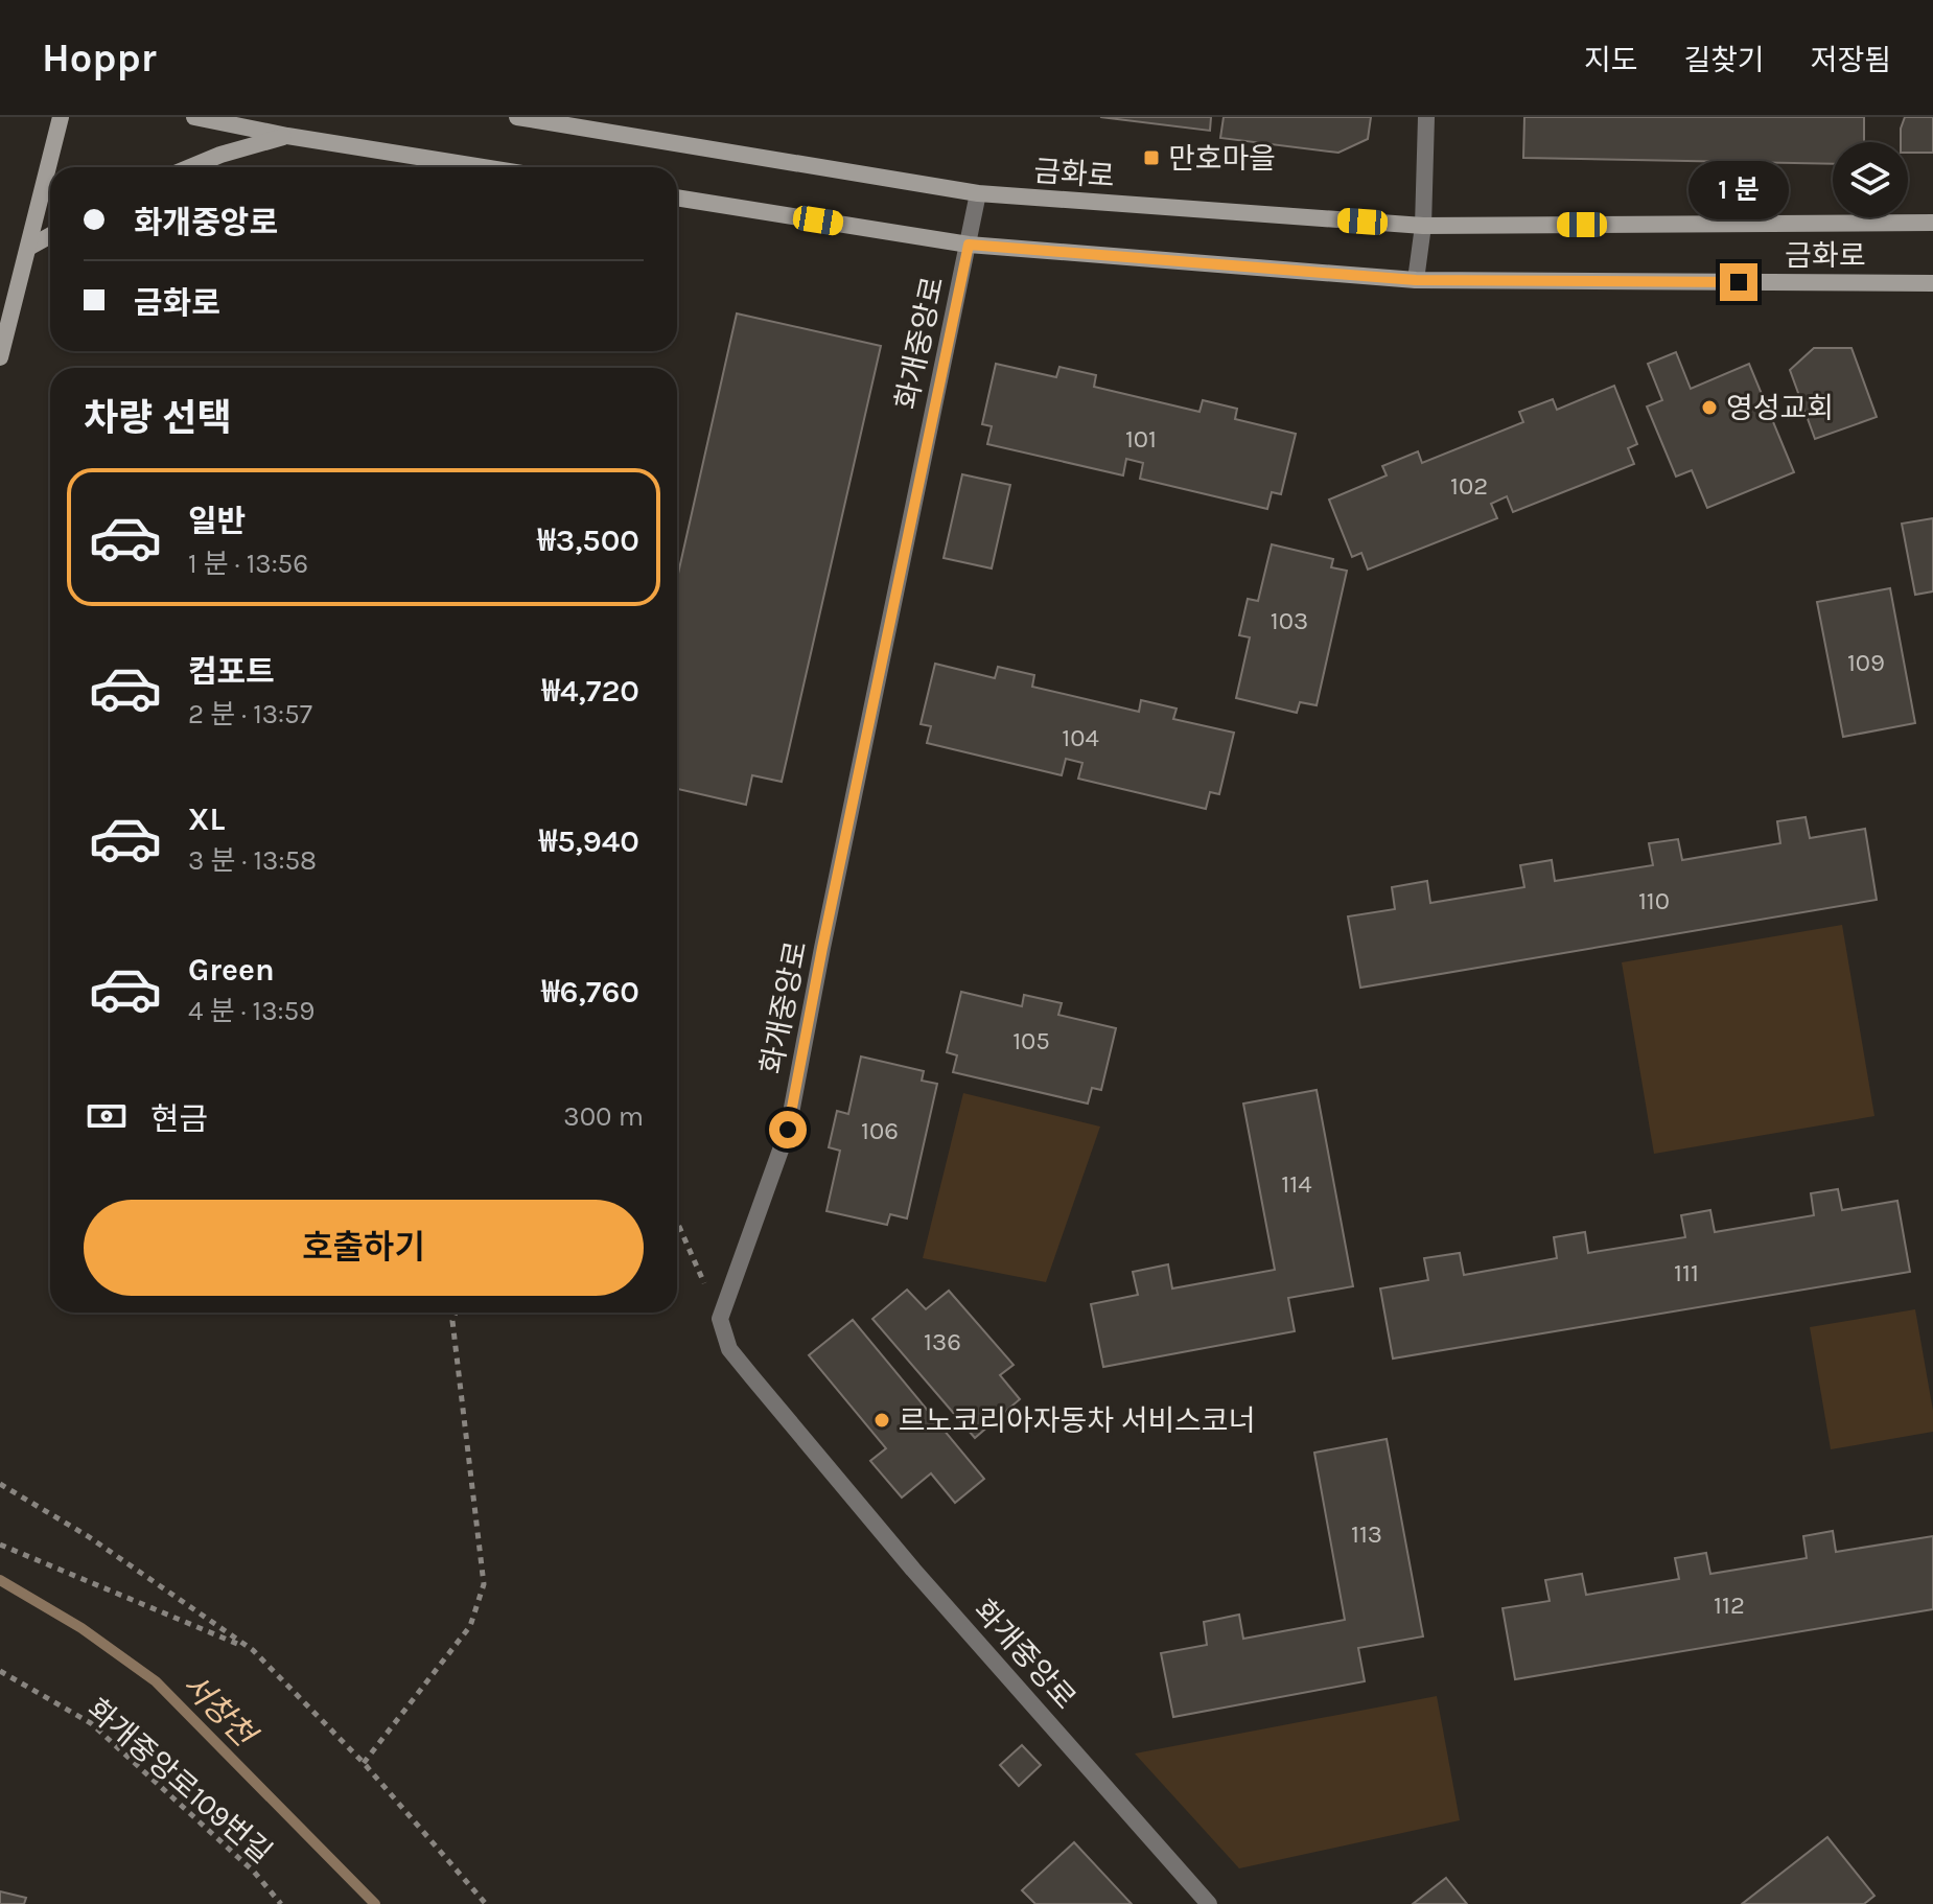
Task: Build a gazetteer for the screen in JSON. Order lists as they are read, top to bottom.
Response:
{
  "streets": {
    "main road": ["금화로"],
    "street": ["화개중앙로"],
    "path": ["화개중앙로109번길"]
  },
  "crossings": [
    ["금화로", "화개중앙로"]
  ],
  "water": ["서창천"],
  "places": {
    "transit": ["만호마을"],
    "other": ["영성교회", "르노코리아자동차 서비스코너"]
  },
  "house_numbers": [
    "101",
    "102",
    "103",
    "109",
    "104",
    "110",
    "105",
    "106",
    "114",
    "111",
    "136",
    "113",
    "112"
  ],
  "page": {
    "header": "Hoppr",
    "nav": ["지도", "길찾기", "저장됨"],
    "bubble": "1 분",
    "banner": ["화개중앙로", "금화로"],
    "heading": "차량 선택",
    "list": [
      {
        "name": "일반",
        "note": "1 분 · 13:56",
        "value": "₩3,500"
      },
      {
        "name": "컴포트",
        "note": "2 분 · 13:57",
        "value": "₩4,720"
      },
      {
        "name": "XL",
        "note": "3 분 · 13:58",
        "value": "₩5,940"
      },
      {
        "name": "Green",
        "note": "4 분 · 13:59",
        "value": "₩6,760"
      }
    ],
    "pay": ["현금", "300 m"],
    "buttons": "호출하기"
  }
}
